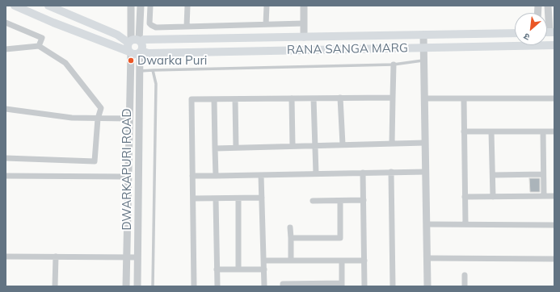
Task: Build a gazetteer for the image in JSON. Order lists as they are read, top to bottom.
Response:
{
  "streets": {
    "main road": ["RANA SANGA MARG"],
    "street": ["DWARKAPURI ROAD"]
  },
  "crossings": [
    ["RANA SANGA MARG", "DWARKAPURI ROAD"]
  ],
  "places": ["Dwarka Puri"],
  "north": "bottom left"
}
